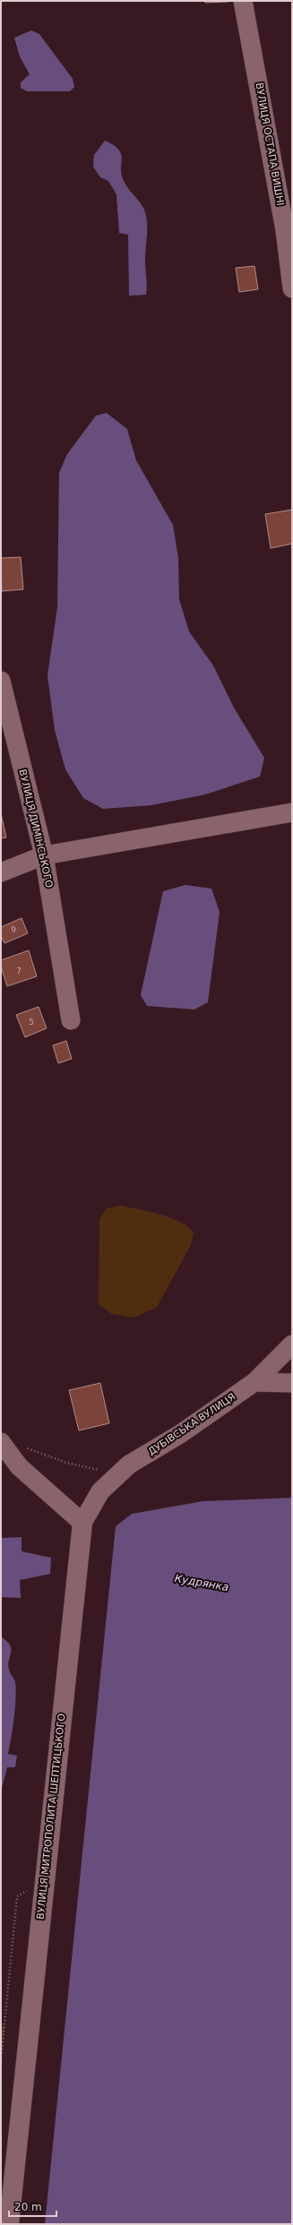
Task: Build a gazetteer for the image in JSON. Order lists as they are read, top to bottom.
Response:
{
  "streets": {
    "street": [
      "ВУЛИЦЯ ОСТАПА ВИШНІ",
      "ВУЛИЦЯ ДИМІНСЬКОГО",
      "ДУБІВСЬКА ВУЛИЦЯ",
      "ВУЛИЦЯ МИТРОПОЛИТА ШЕПТИЦЬКОГО"
    ]
  },
  "crossings": [
    ["ДУБІВСЬКА ВУЛИЦЯ", "ВУЛИЦЯ МИТРОПОЛИТА ШЕПТИЦЬКОГО"]
  ],
  "water": ["Кудрянка"],
  "house_numbers": ["9", "7", "5"],
  "scale_bar": "20 m"
}
